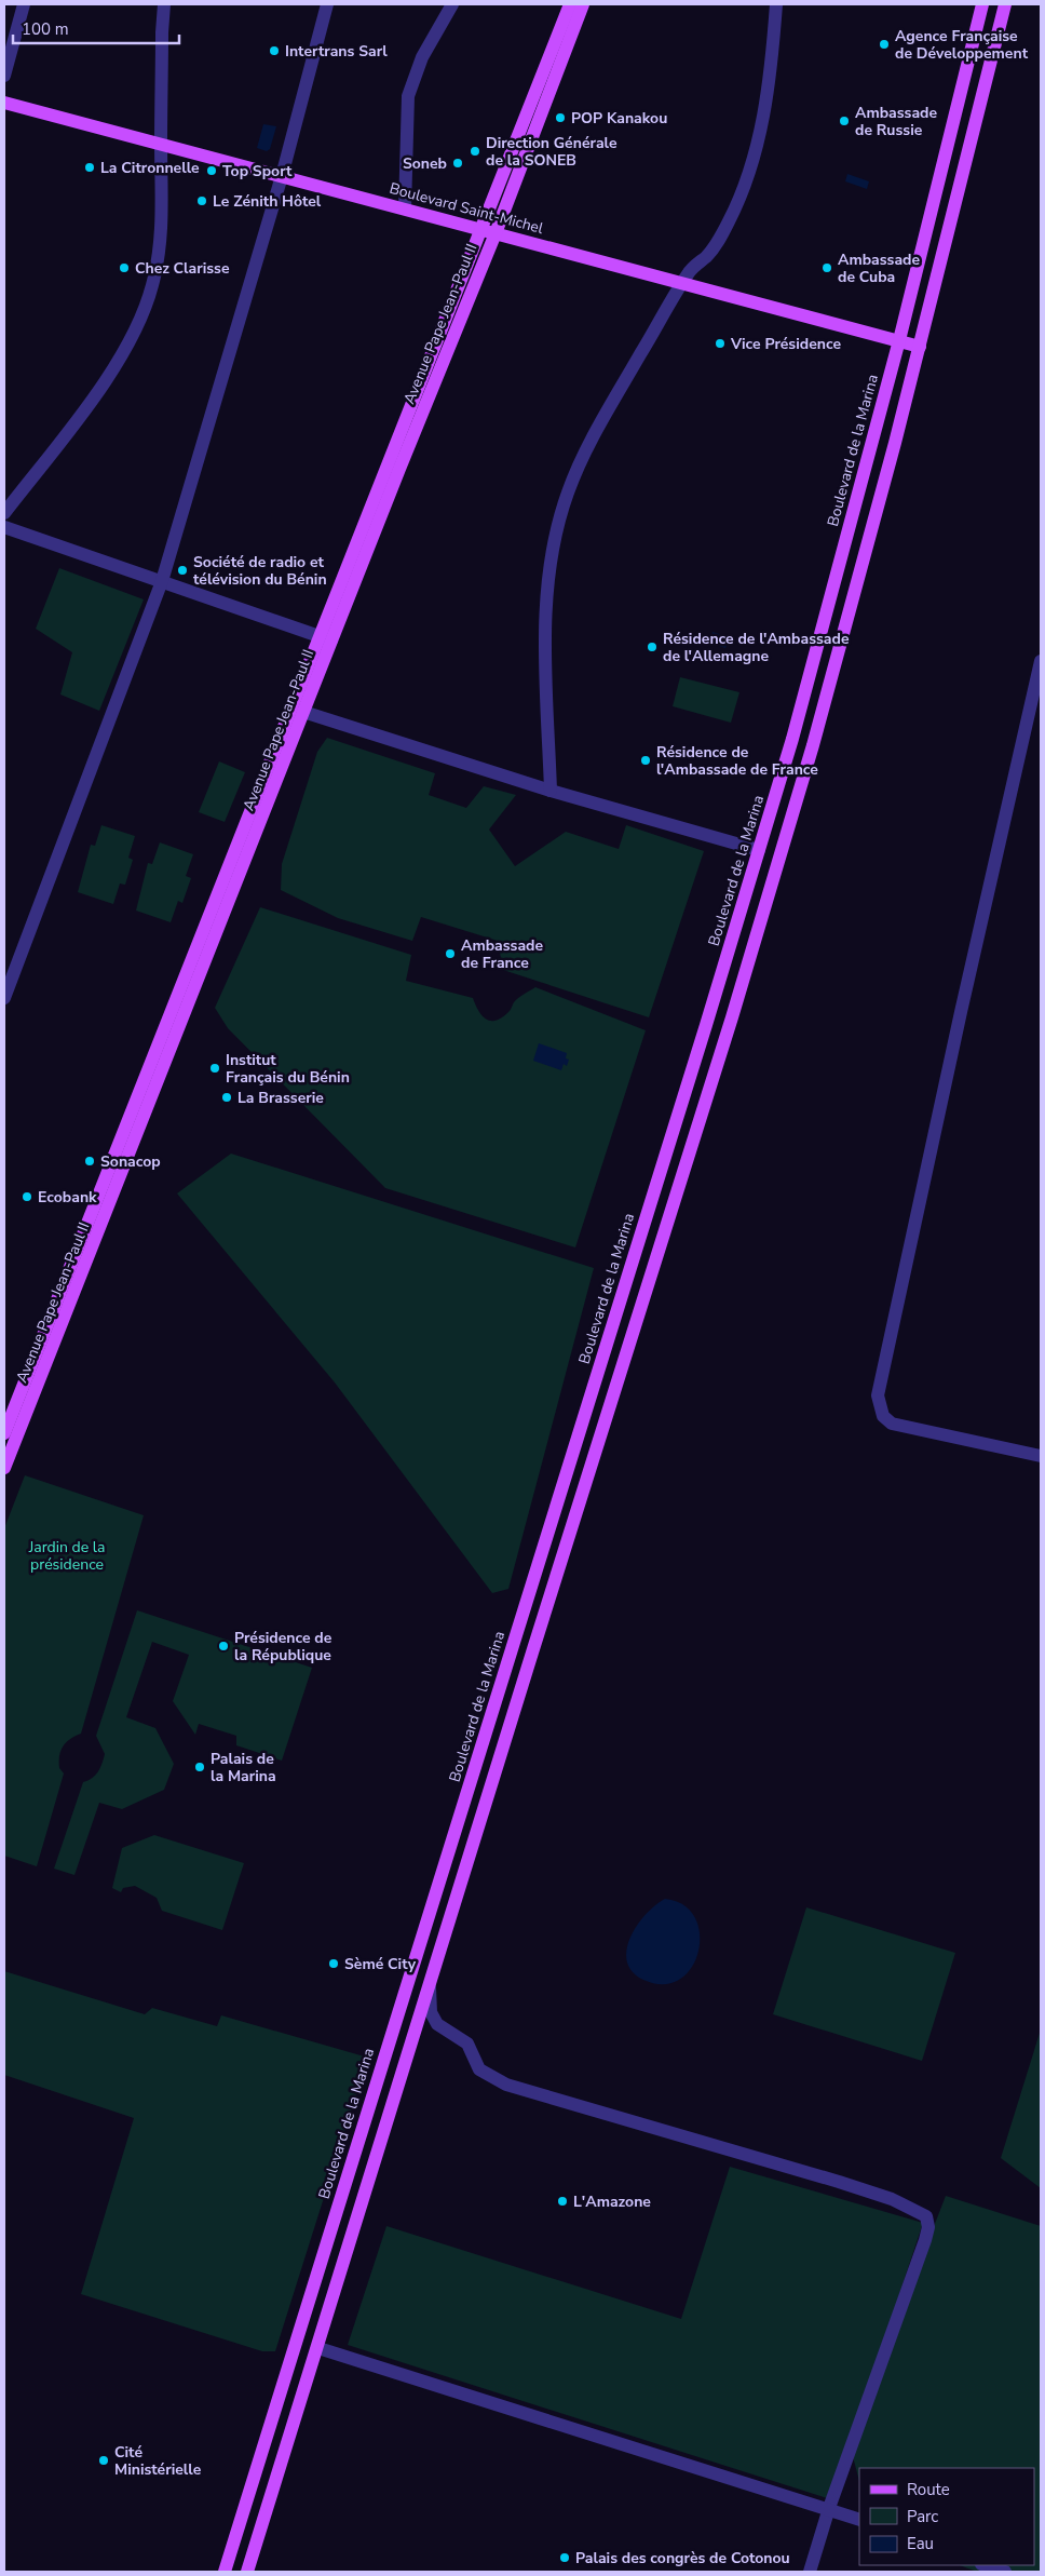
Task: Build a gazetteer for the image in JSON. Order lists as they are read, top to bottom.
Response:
{
  "streets": {
    "main road": ["Boulevard Saint-Michel", "Avenue Pape Jean-Paul II", "Boulevard de la Marina"]
  },
  "crossings": [
    ["Boulevard Saint-Michel", "Avenue Pape Jean-Paul II"],
    ["Boulevard Saint-Michel", "Boulevard de la Marina"]
  ],
  "parks": ["Jardin de la présidence"],
  "places": [
    "Agence Française de Développement",
    "Intertrans Sarl",
    "POP Kanakou",
    "Ambassade de Russie",
    "Direction Générale de la SONEB",
    "Soneb",
    "La Citronnelle",
    "Top Sport",
    "Le Zénith Hôtel",
    "Chez Clarisse",
    "Ambassade de Cuba",
    "Vice Présidence",
    "Société de radio et télévision du Bénin",
    "Résidence de l'Ambassade de l'Allemagne",
    "Résidence de l'Ambassade de France",
    "Ambassade de France",
    "Institut Français du Bénin",
    "La Brasserie",
    "Sonacop",
    "Ecobank",
    "Présidence de la République",
    "Palais de la Marina",
    "Sèmé City",
    "L'Amazone",
    "Cité Ministérielle",
    "Palais des congrès de Cotonou"
  ],
  "legend": ["Route", "Parc", "Eau"],
  "scale_bar": "100 m"
}
